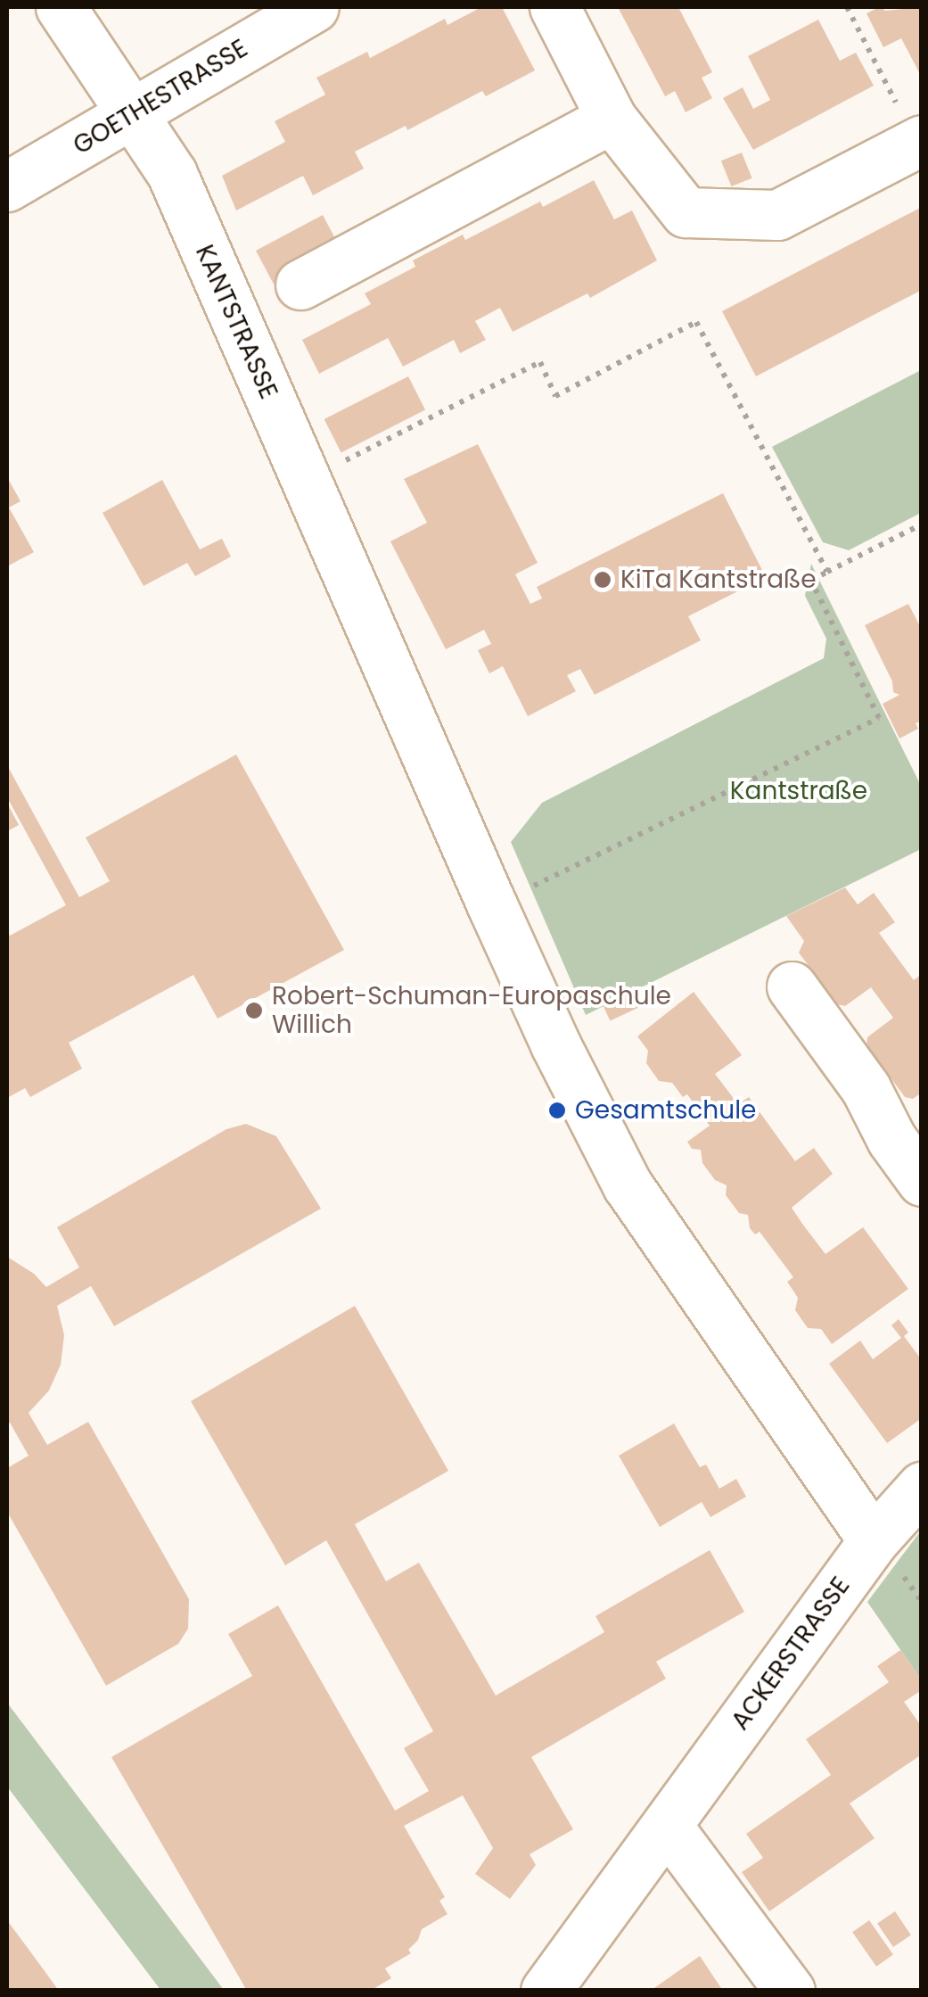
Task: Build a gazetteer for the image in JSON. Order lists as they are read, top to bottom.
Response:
{
  "streets": {
    "street": ["GOETHESTRASSE", "KANTSTRASSE", "ACKERSTRASSE"]
  },
  "crossings": [
    ["GOETHESTRASSE", "KANTSTRASSE"],
    ["KANTSTRASSE", "ACKERSTRASSE"]
  ],
  "parks": ["Kantstraße"],
  "places": ["KiTa Kantstraße", "Robert-Schuman-Europaschule Willich", "Gesamtschule"]
}
